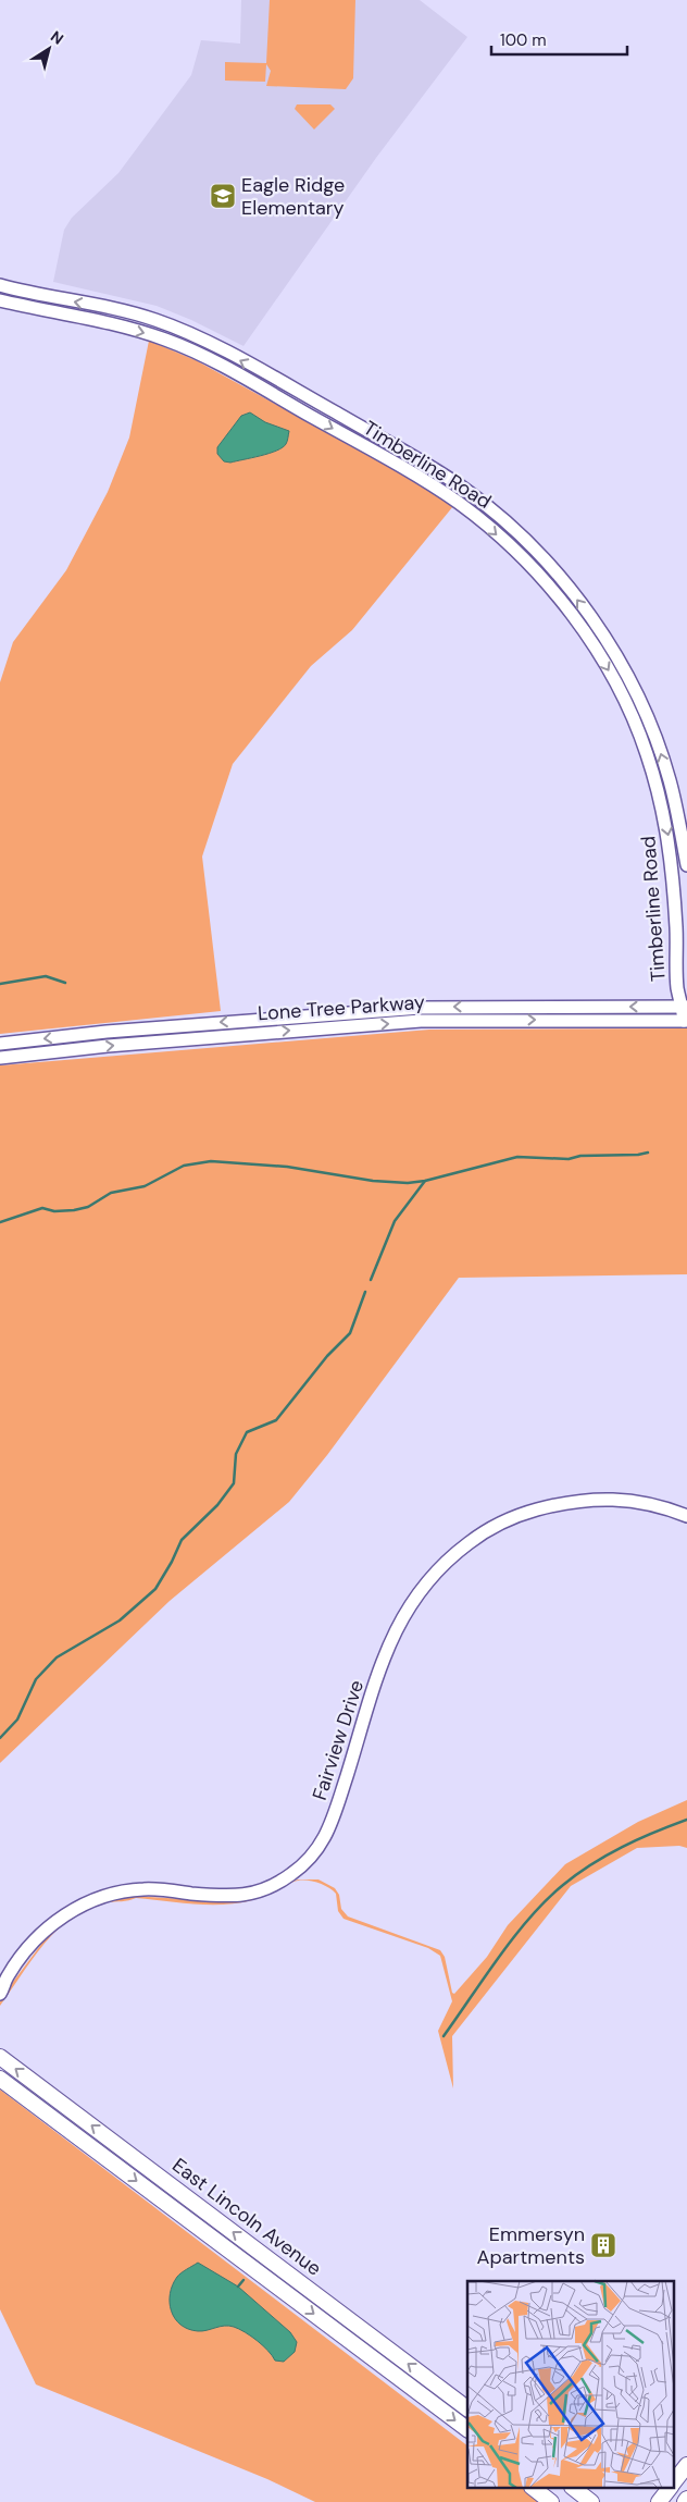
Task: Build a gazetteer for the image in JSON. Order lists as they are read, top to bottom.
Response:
{
  "streets": {
    "main road": ["East Lincoln Avenue"],
    "street": ["Timberline Road", "Lone Tree Parkway", "Fairview Drive"]
  },
  "crossings": [
    ["Timberline Road", "Lone Tree Parkway"]
  ],
  "places": {
    "school or university": ["Eagle Ridge Elementary"],
    "building": ["Emmersyn Apartments"]
  },
  "scale_bar": "100 m",
  "north": "top right"
}
